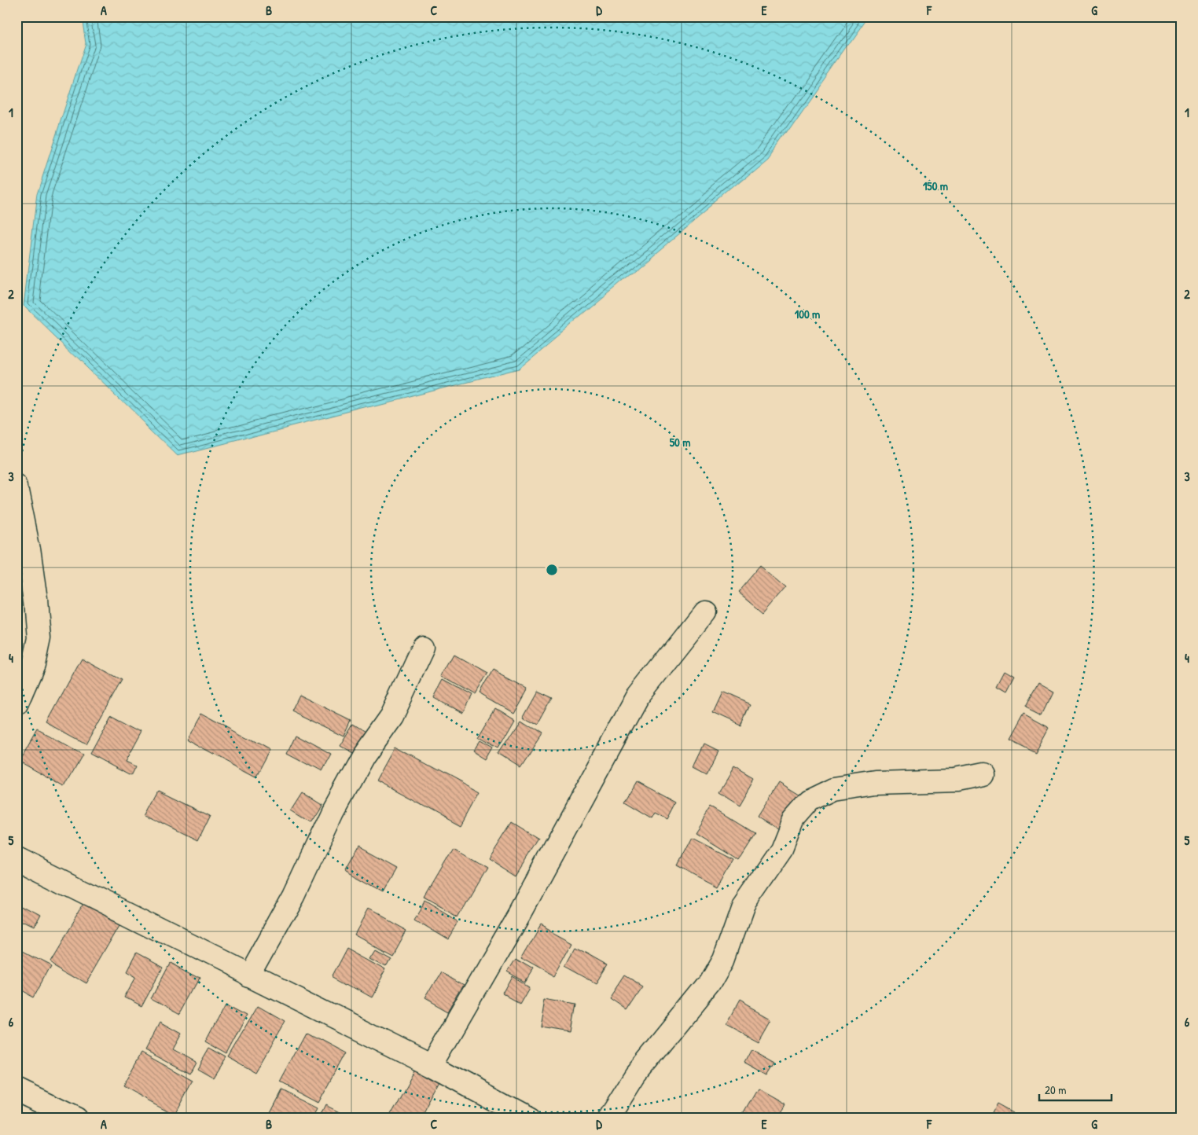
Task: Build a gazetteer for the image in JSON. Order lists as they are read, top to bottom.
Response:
{
  "scale_bar": "20 m",
  "grid": {
    "columns": [
      "A",
      "B",
      "C",
      "D",
      "E",
      "F",
      "G"
    ],
    "rows": [
      "1",
      "2",
      "3",
      "4",
      "5",
      "6"
    ]
  },
  "rings": ["150 m", "100 m", "50 m"]
}
